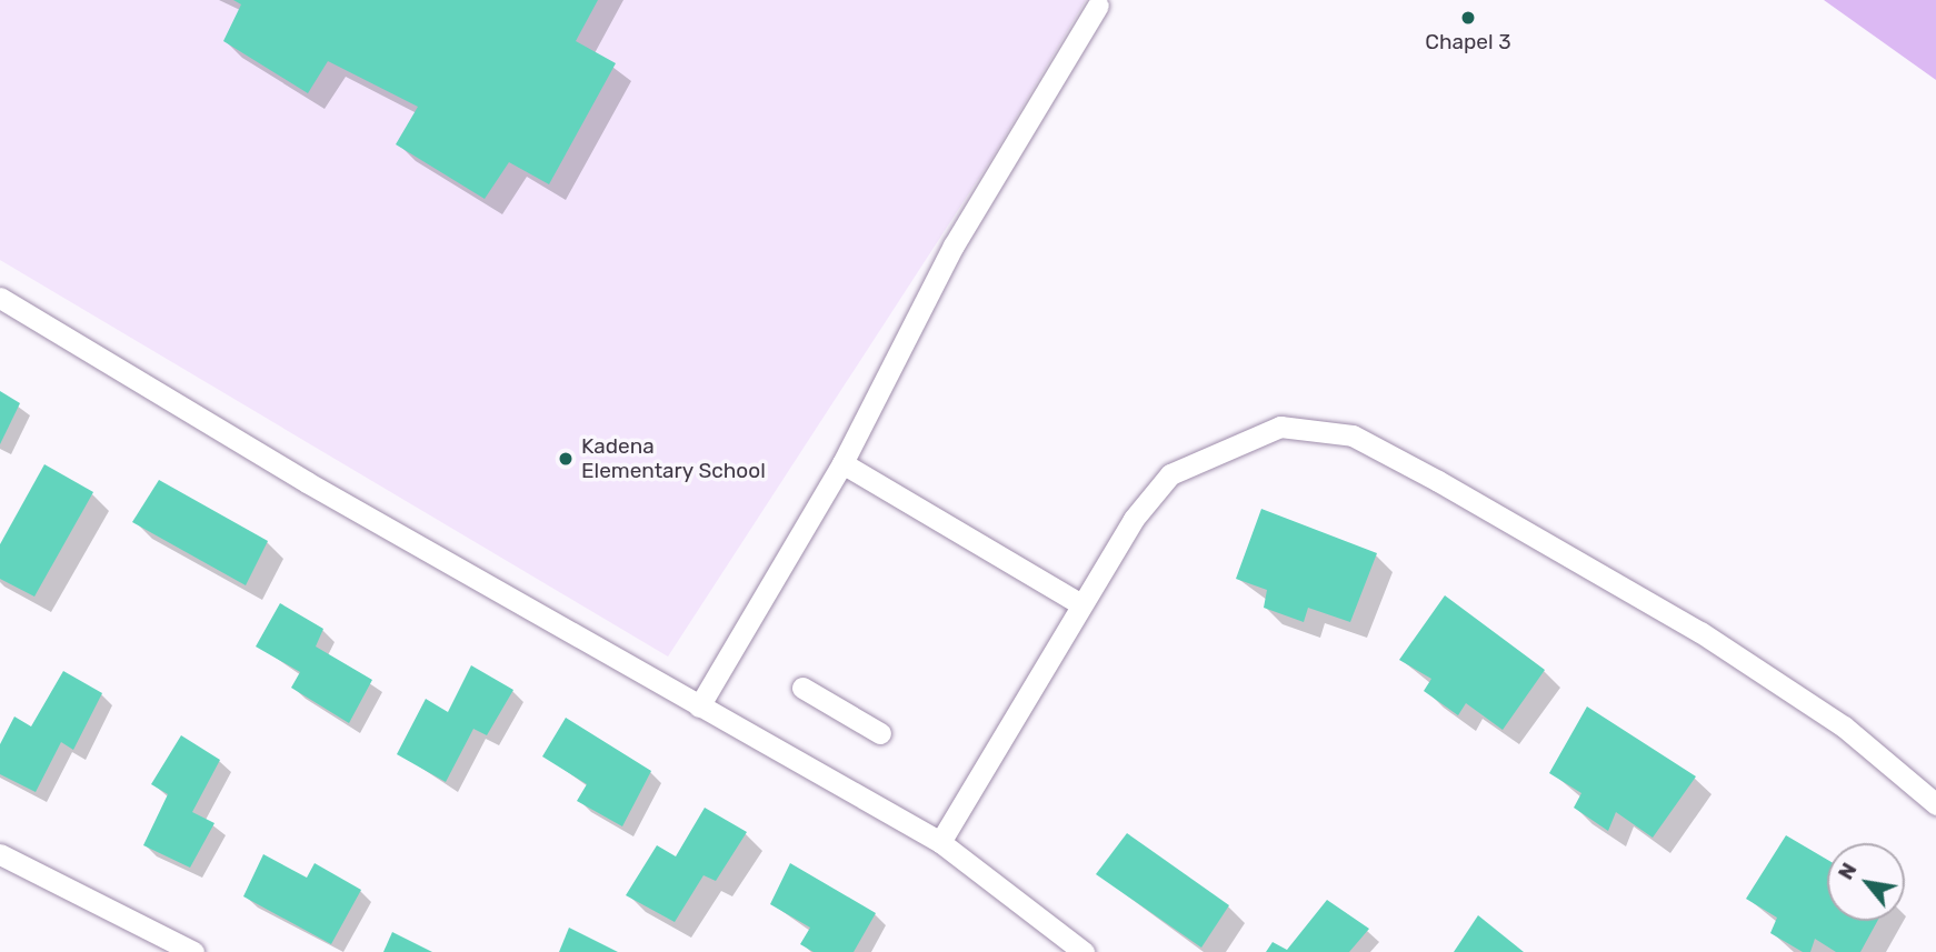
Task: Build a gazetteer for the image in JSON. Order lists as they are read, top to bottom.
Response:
{
  "places": ["Chapel 3", "Kadena Elementary School"],
  "north": "top left"
}
